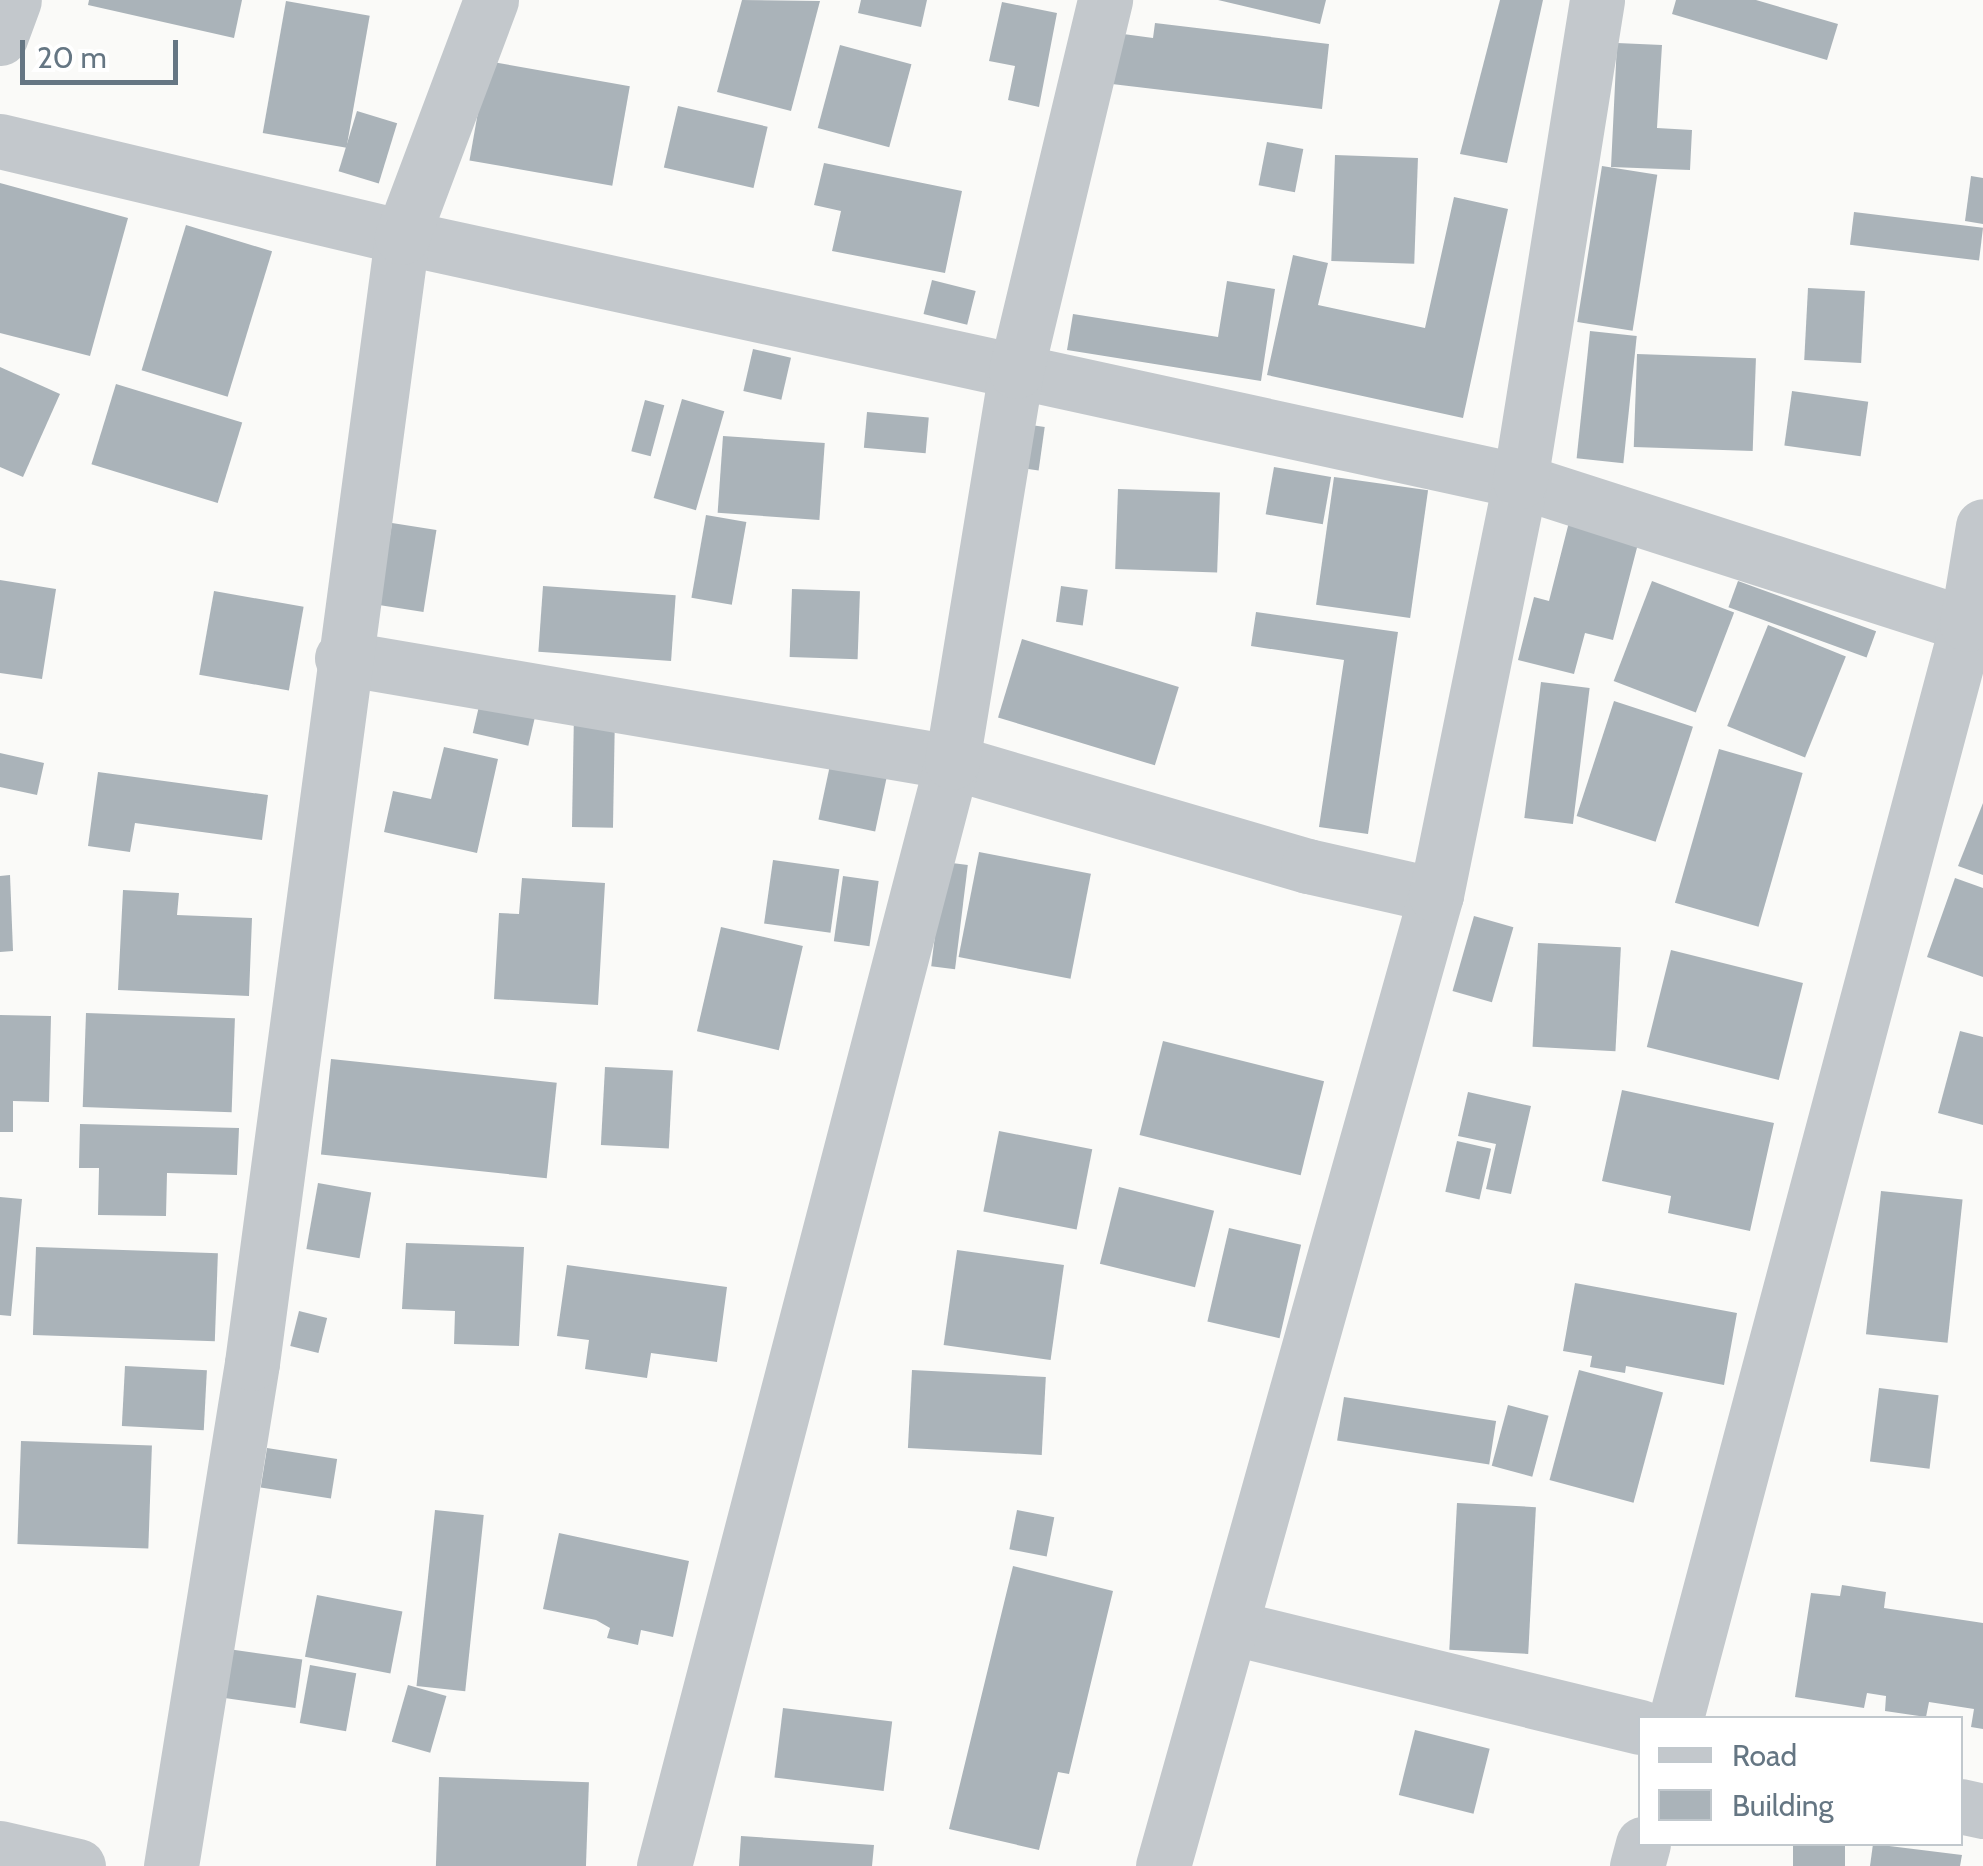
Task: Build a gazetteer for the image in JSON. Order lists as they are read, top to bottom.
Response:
{
  "legend": ["Road", "Building"],
  "scale_bar": "20 m"
}
